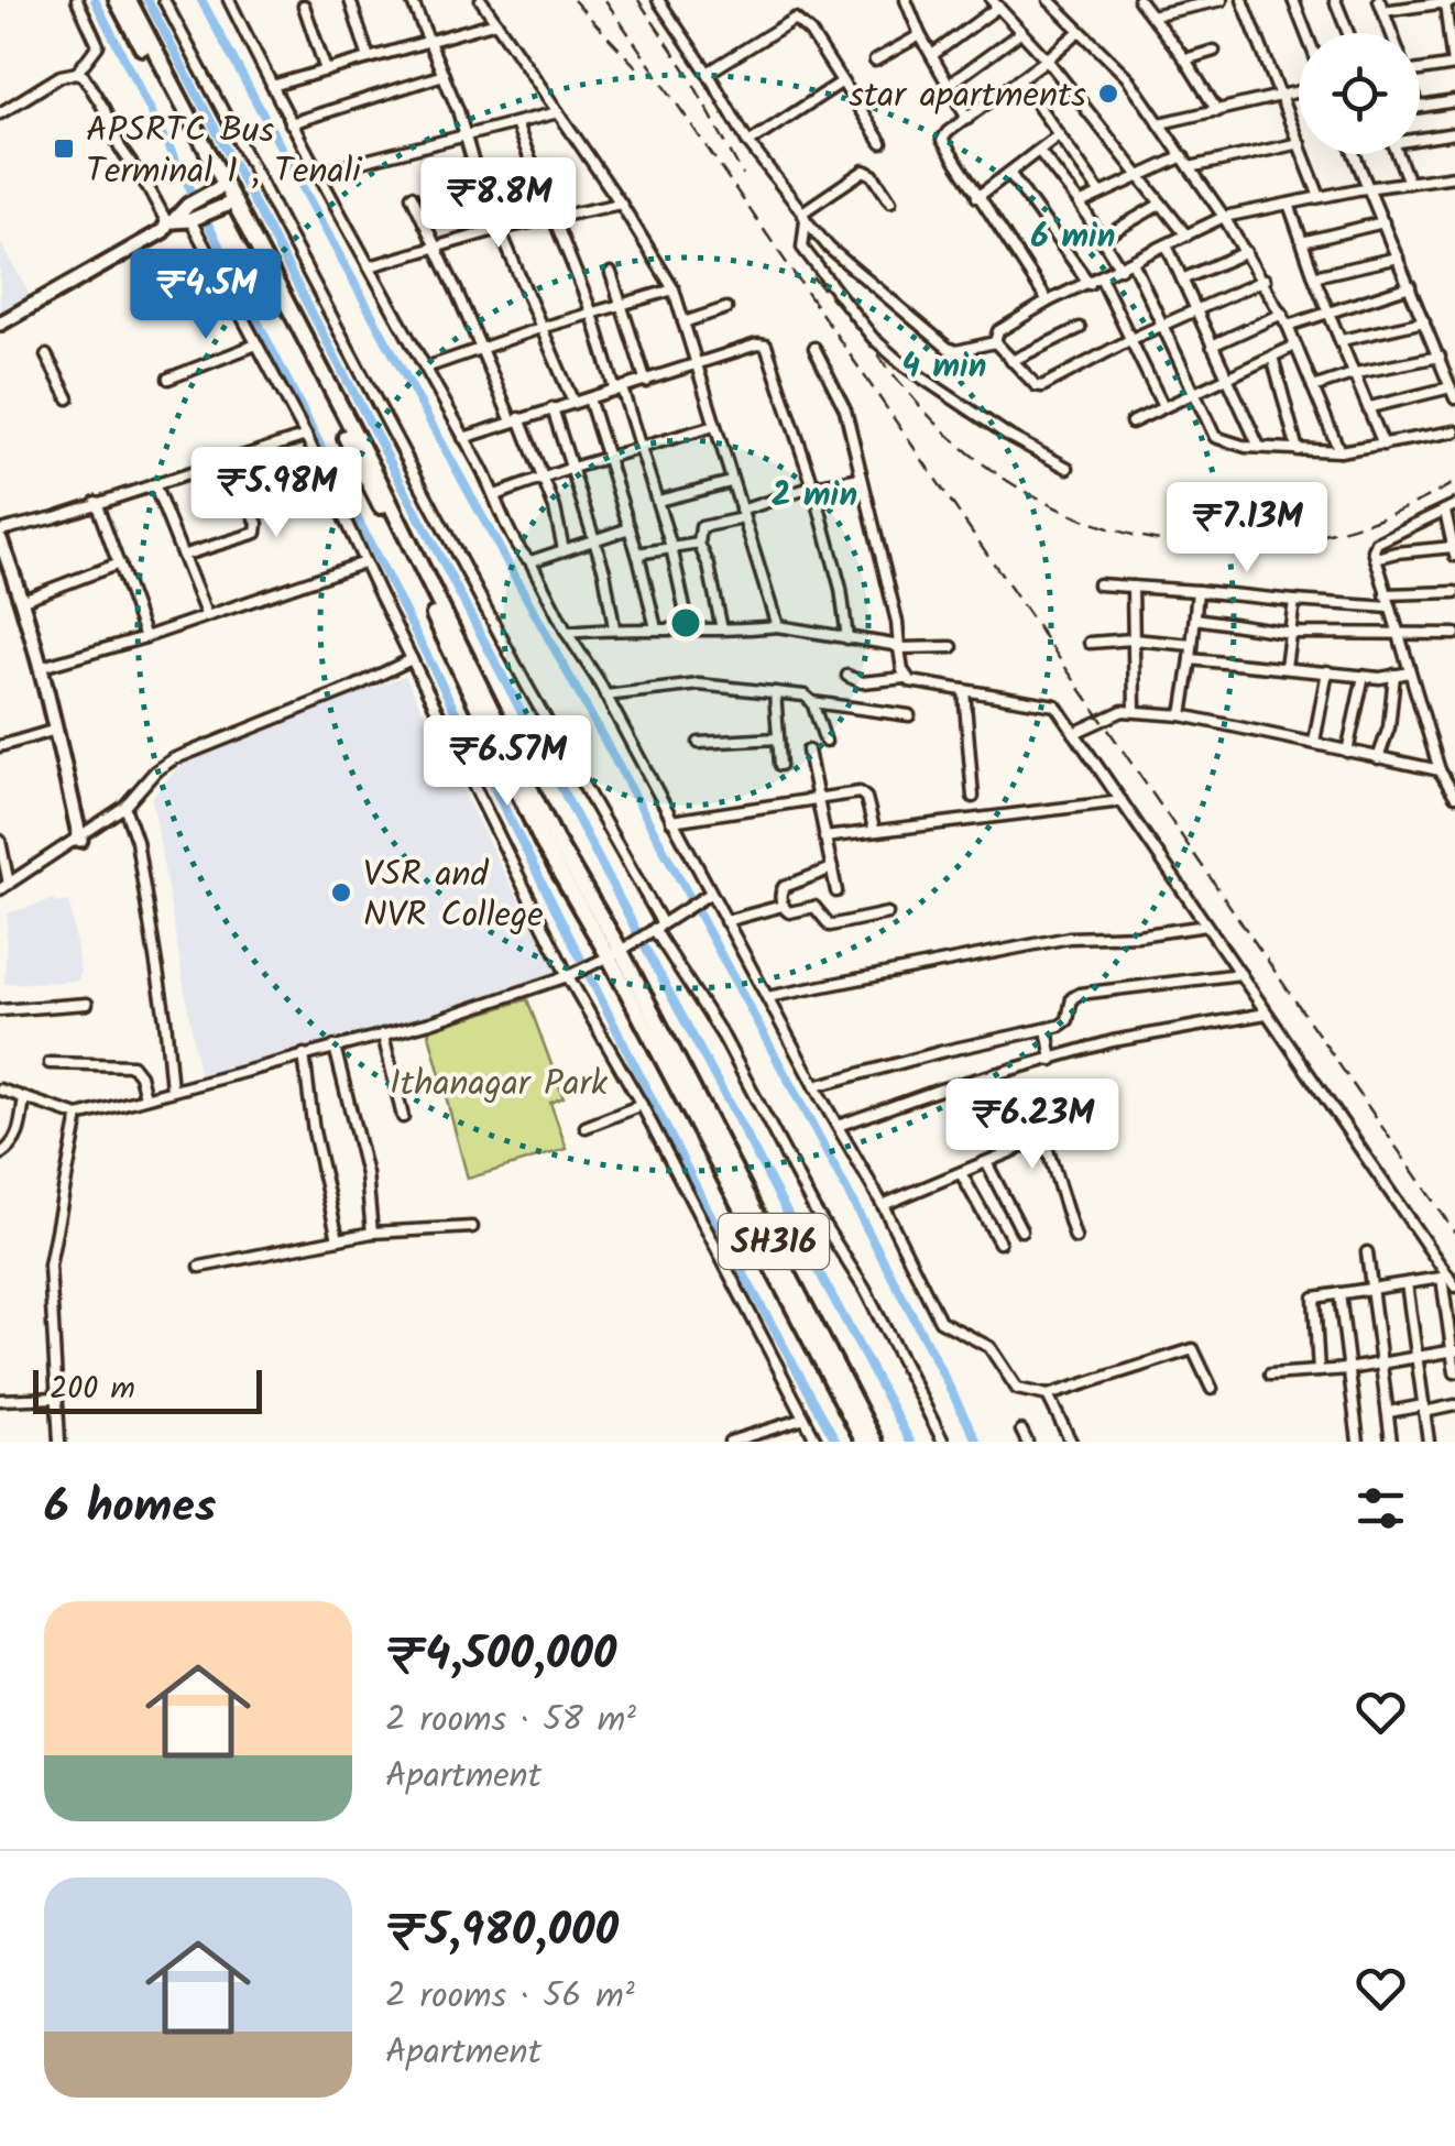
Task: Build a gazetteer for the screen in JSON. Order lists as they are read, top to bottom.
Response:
{
  "streets": {
    "main road": ["SH316"]
  },
  "parks": ["Ithanagar Park"],
  "places": {
    "other": ["star apartments", "VSR and NVR College"],
    "transit": ["APSRTC Bus Terminal 1 , Tenali"]
  },
  "scale_bar": "200 m",
  "page": {
    "price": [
      "₹8.8M",
      "₹4.5M",
      "₹5.98M",
      "₹7.13M",
      "₹6.57M",
      "₹6.23M"
    ],
    "scale": "200 m",
    "heading": "6 homes",
    "list": [
      {
        "name": "₹4,500,000",
        "note": "2 rooms · 58 m² · Apartment"
      },
      {
        "name": "₹5,980,000",
        "note": "2 rooms · 56 m² · Apartment"
      }
    ]
  },
  "rings": ["6 min", "4 min", "2 min"]
}
